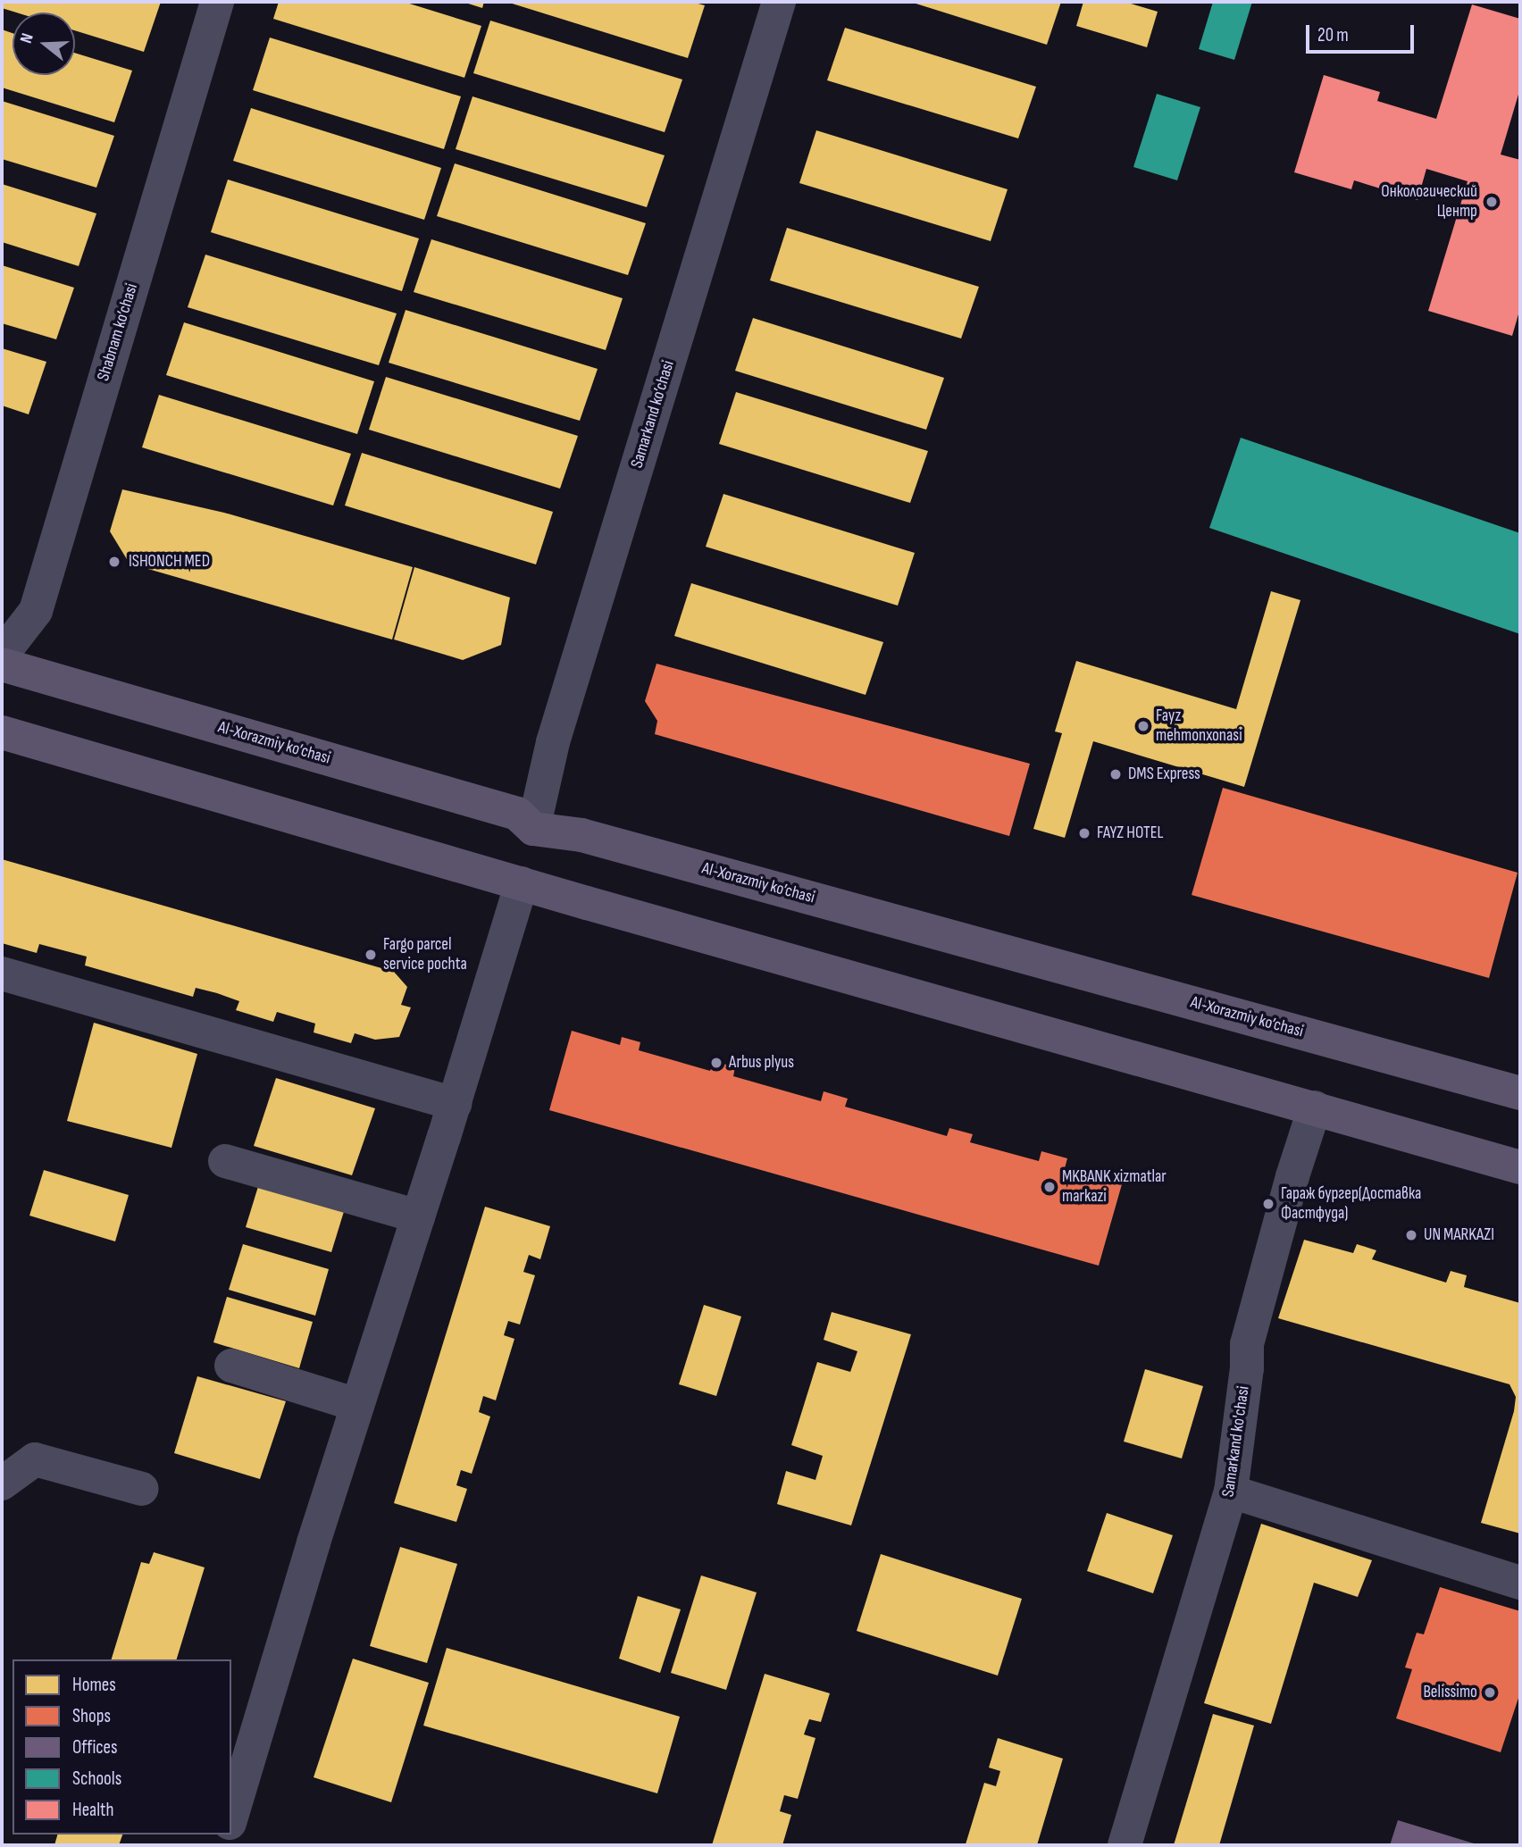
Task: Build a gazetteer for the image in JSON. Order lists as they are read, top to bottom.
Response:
{
  "streets": {
    "main road": ["Al-Xorazmiy ko’chasi"],
    "street": ["Shabnam ko’chasi", "Samarkand ko’chasi", "Samarkand ko'chasi"]
  },
  "crossings": [
    ["Samarkand ko’chasi", "Al-Xorazmiy ko’chasi"]
  ],
  "places": [
    "Онкологический Центр",
    "ISHONCH MED",
    "Fayz mehmonxonasi",
    "DMS Express",
    "FAYZ HOTEL",
    "Fargo parcel service pochta",
    "Arbus plyus",
    "MKBANK xizmatlar markazi",
    "Гараж бургер(Доставка Фастфуда)",
    "UN MARKAZI",
    "Belissimo"
  ],
  "legend": [
    "Homes",
    "Shops",
    "Offices",
    "Schools",
    "Health"
  ],
  "scale_bar": "20 m",
  "north": "left"
}
